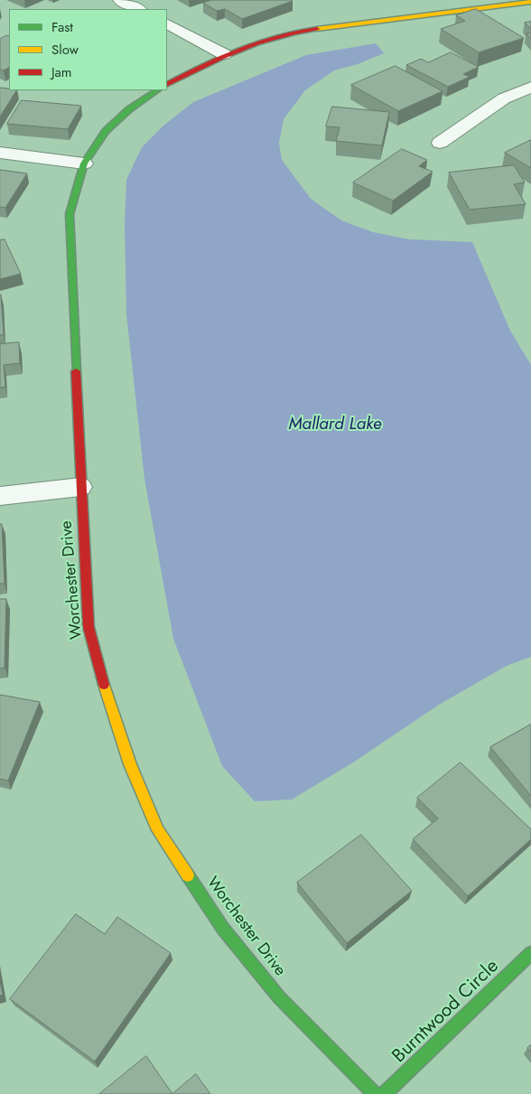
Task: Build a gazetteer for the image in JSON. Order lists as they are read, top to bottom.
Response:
{
  "streets": {
    "street": ["Worchester Drive", "Burntwood Circle"]
  },
  "water": ["Mallard Lake"],
  "legend": ["Fast", "Slow", "Jam"]
}
